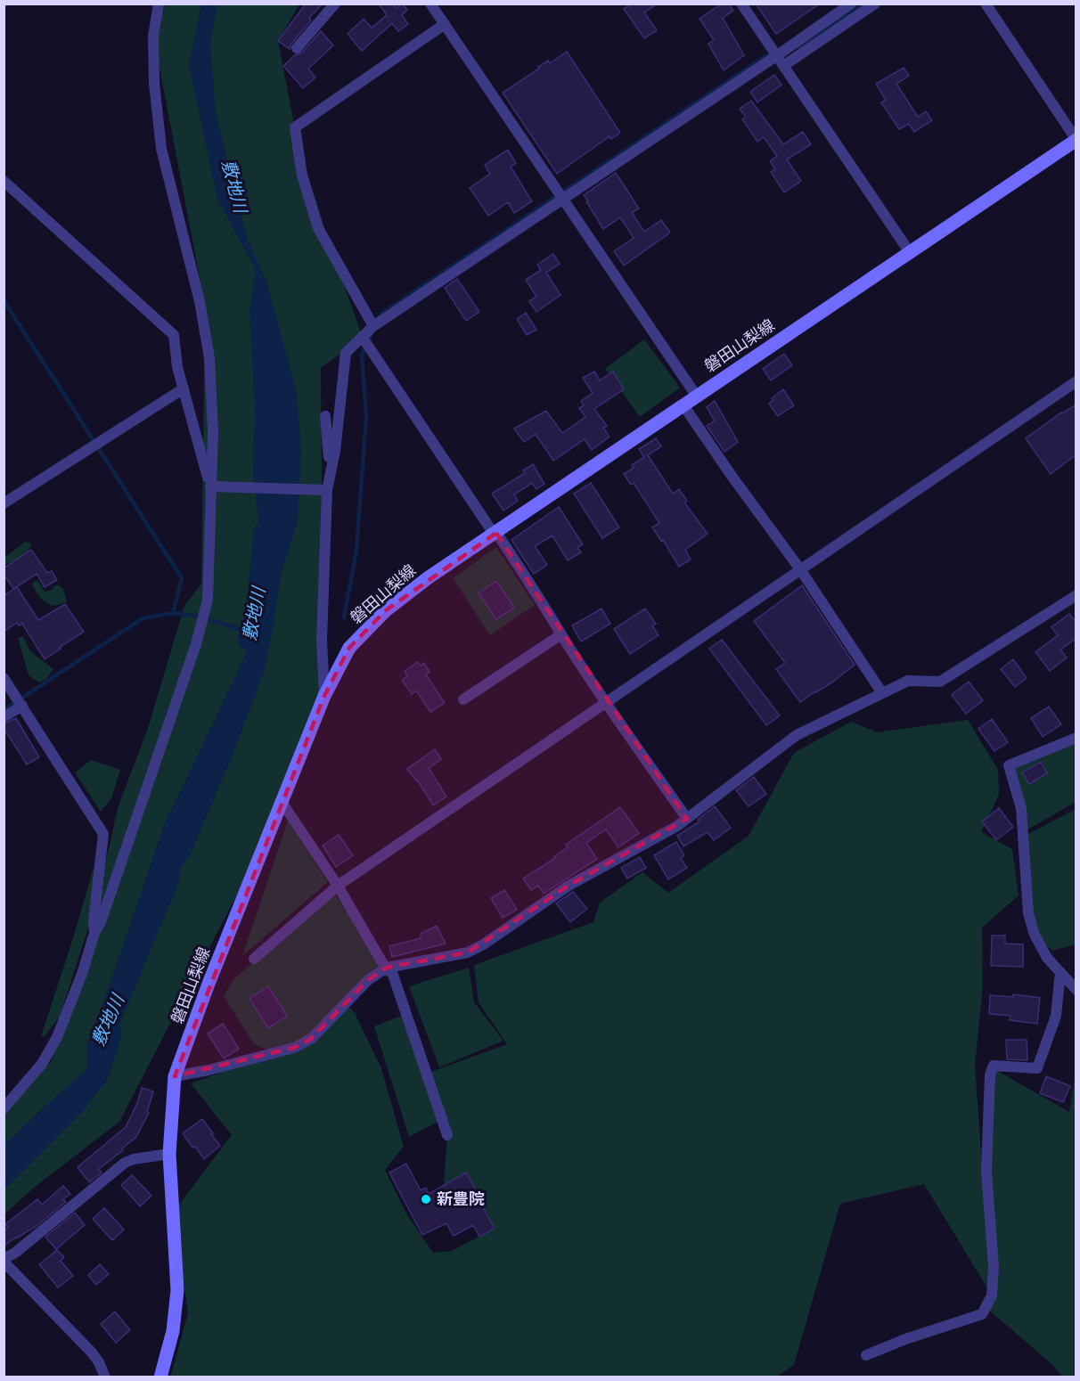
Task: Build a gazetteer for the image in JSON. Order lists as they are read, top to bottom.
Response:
{
  "streets": {
    "main road": ["磐田山梨線"]
  },
  "water": ["敷地川"],
  "places": ["新豊院"]
}
